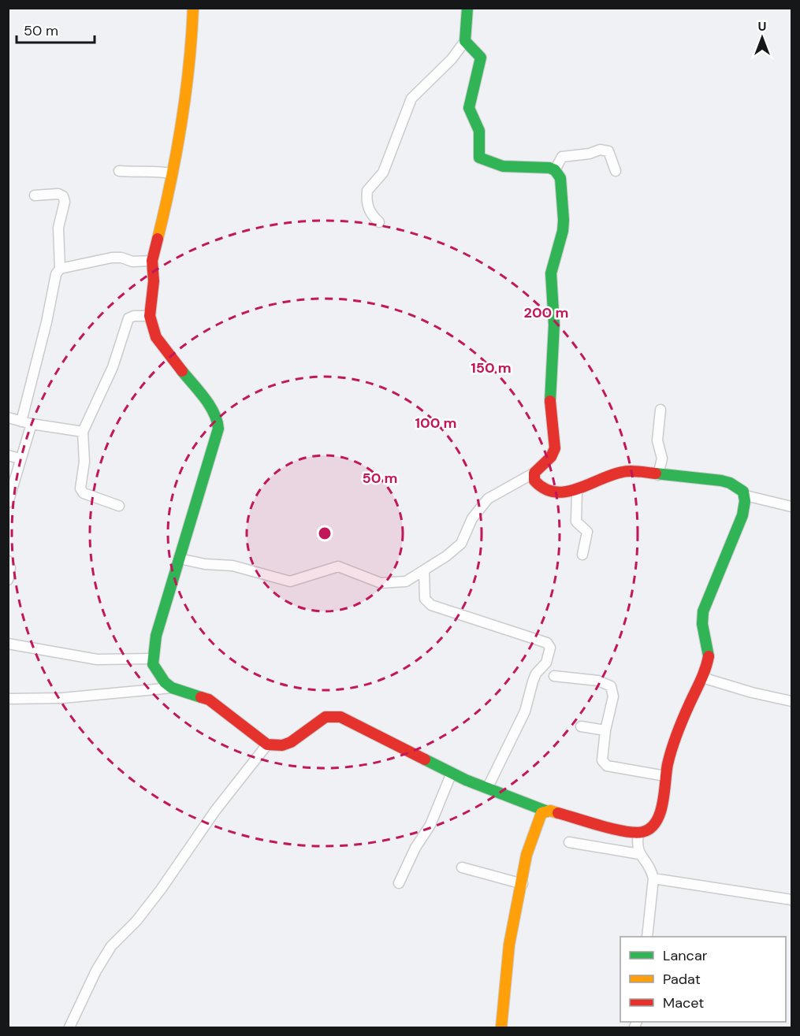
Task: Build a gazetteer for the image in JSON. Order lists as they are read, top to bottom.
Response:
{
  "legend": ["Lancar", "Padat", "Macet"],
  "scale_bar": "50 m",
  "north": "top",
  "rings": [
    "200 m",
    "150 m",
    "100 m",
    "50 m"
  ]
}
